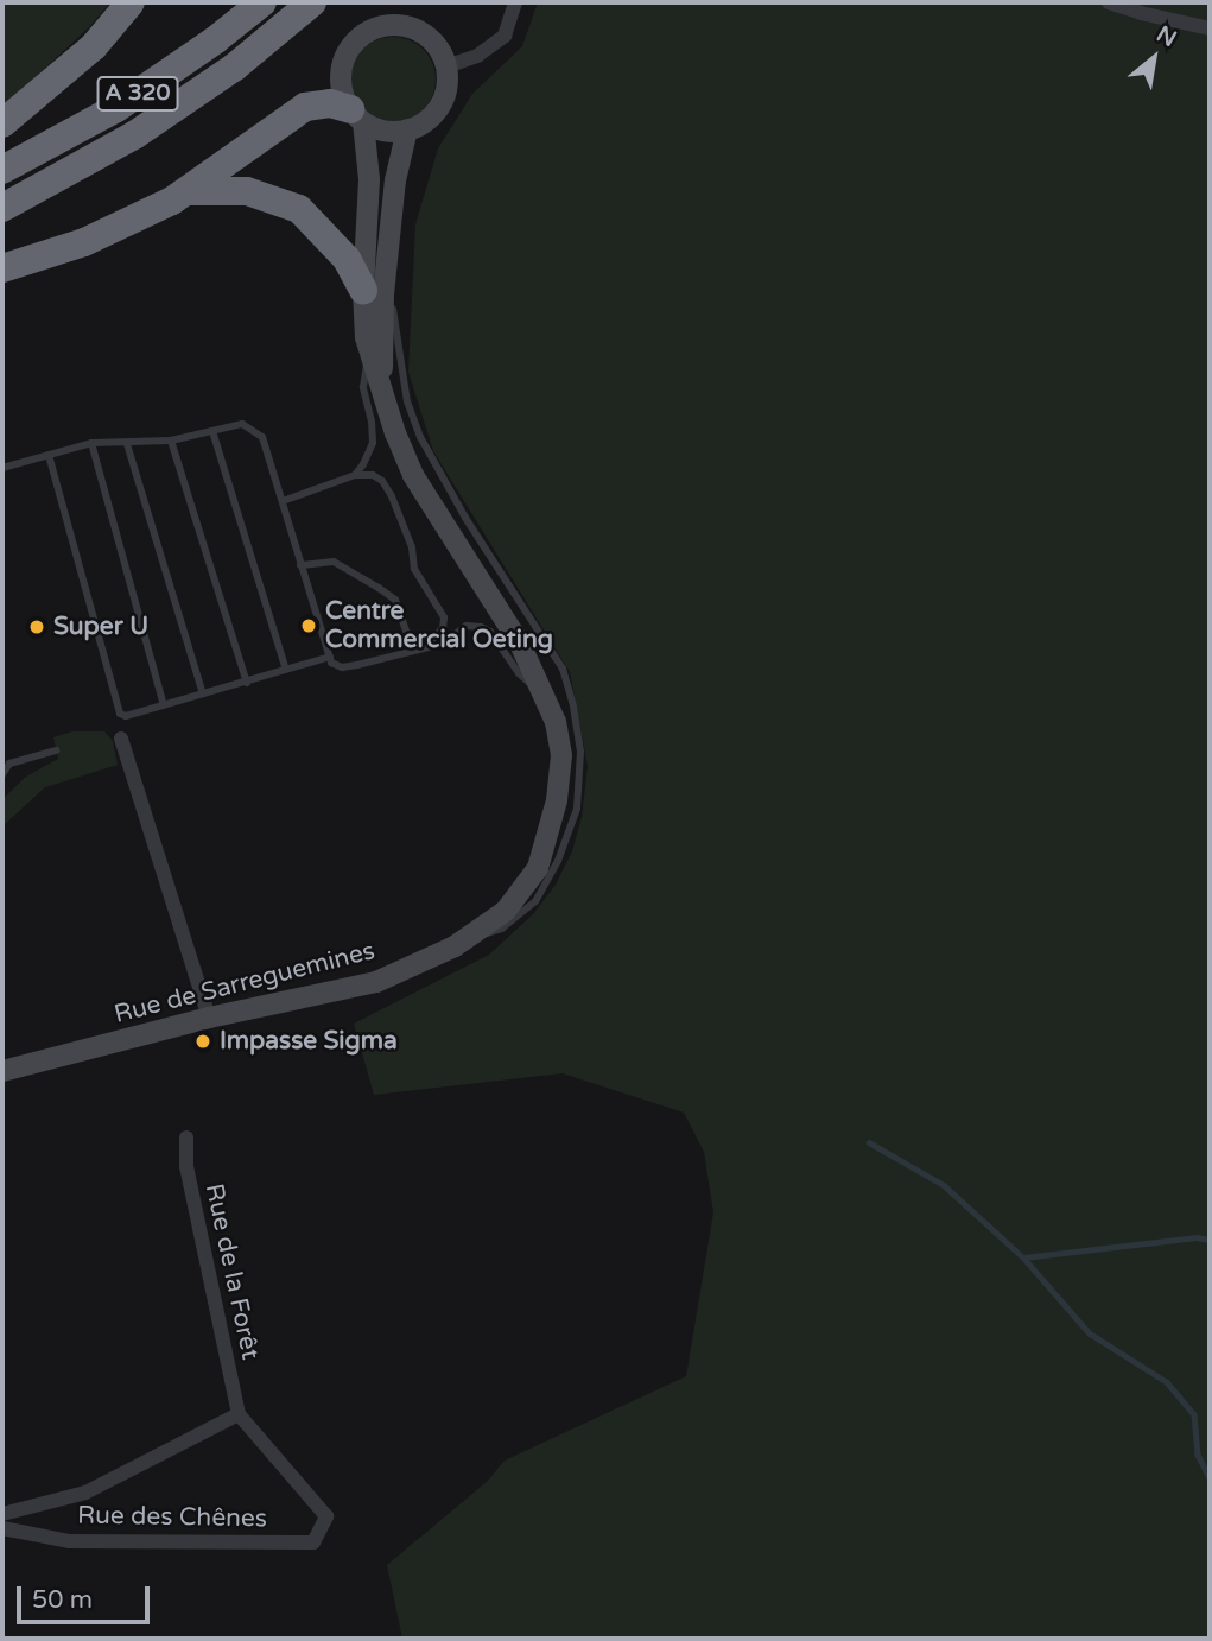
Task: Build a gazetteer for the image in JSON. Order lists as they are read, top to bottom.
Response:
{
  "streets": {
    "highway": ["A 320"],
    "main road": ["Rue de Sarreguemines"],
    "street": ["Rue de la Forêt", "Rue des Chênes"]
  },
  "crossings": [
    ["Rue de la Forêt", "Rue des Chênes"]
  ],
  "places": ["Centre Commercial Oeting", "Super U", "Impasse Sigma"],
  "scale_bar": "50 m",
  "north": "top right"
}
